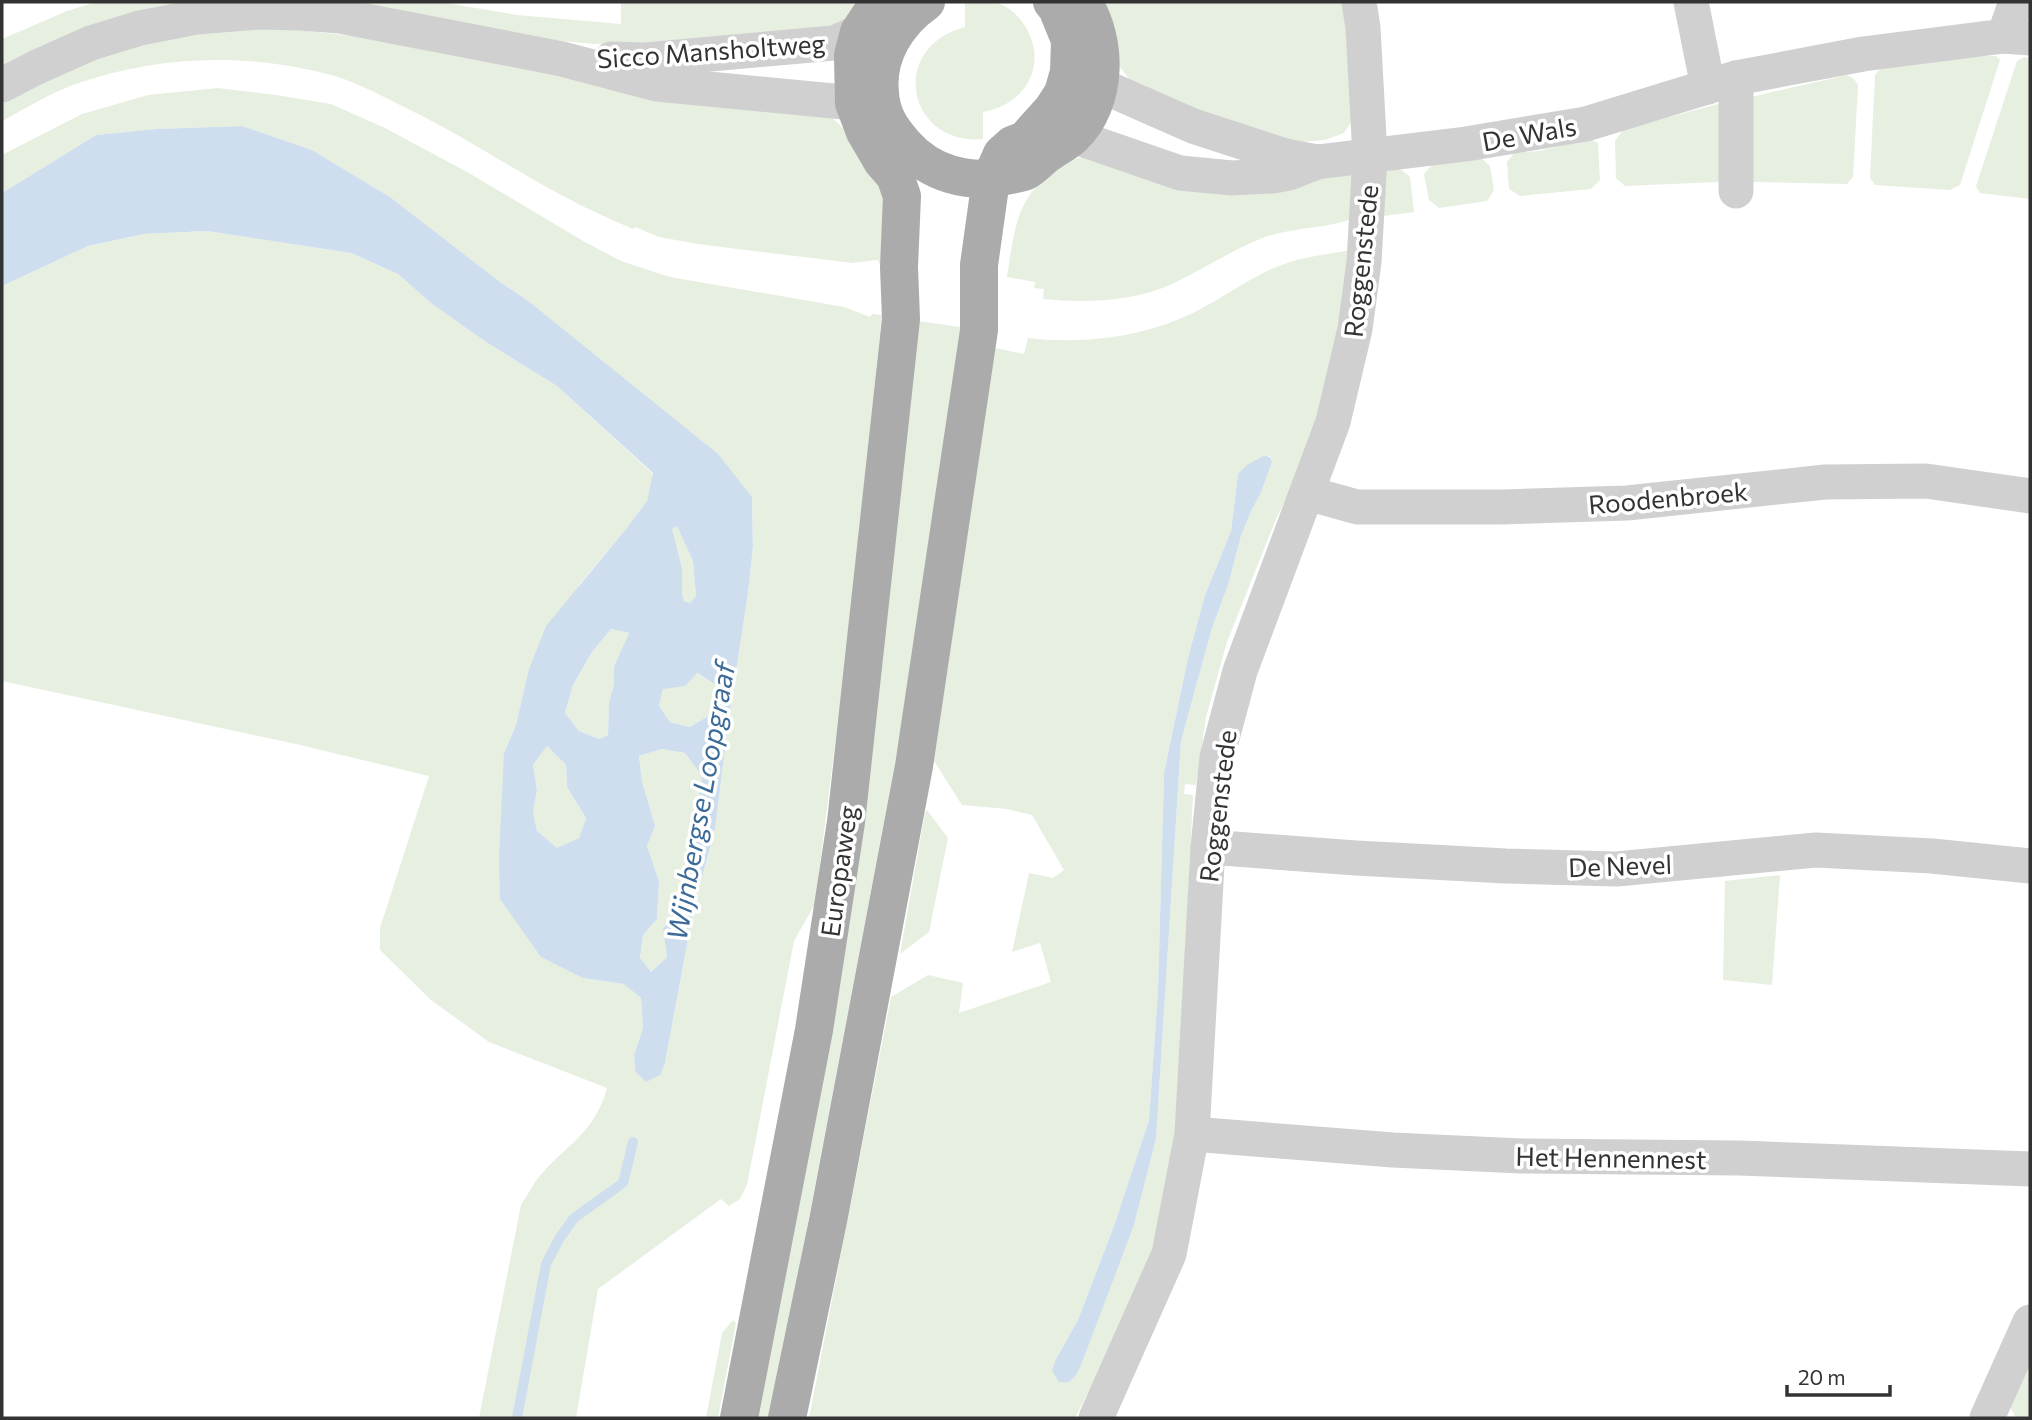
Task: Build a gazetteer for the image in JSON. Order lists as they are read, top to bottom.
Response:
{
  "streets": {
    "main road": ["Europaweg"],
    "street": [
      "Sicco Mansholtweg",
      "De Wals",
      "Roggenstede",
      "Roodenbroek",
      "De Nevel",
      "Het Hennennest"
    ]
  },
  "crossings": [
    ["Sicco Mansholtweg", "Europaweg"],
    ["De Wals", "Roggenstede"],
    ["Roggenstede", "Roodenbroek"],
    ["Roggenstede", "De Nevel"],
    ["Roggenstede", "Het Hennennest"]
  ],
  "water": ["Wijnbergse Loopgraaf"],
  "scale_bar": "20 m"
}
